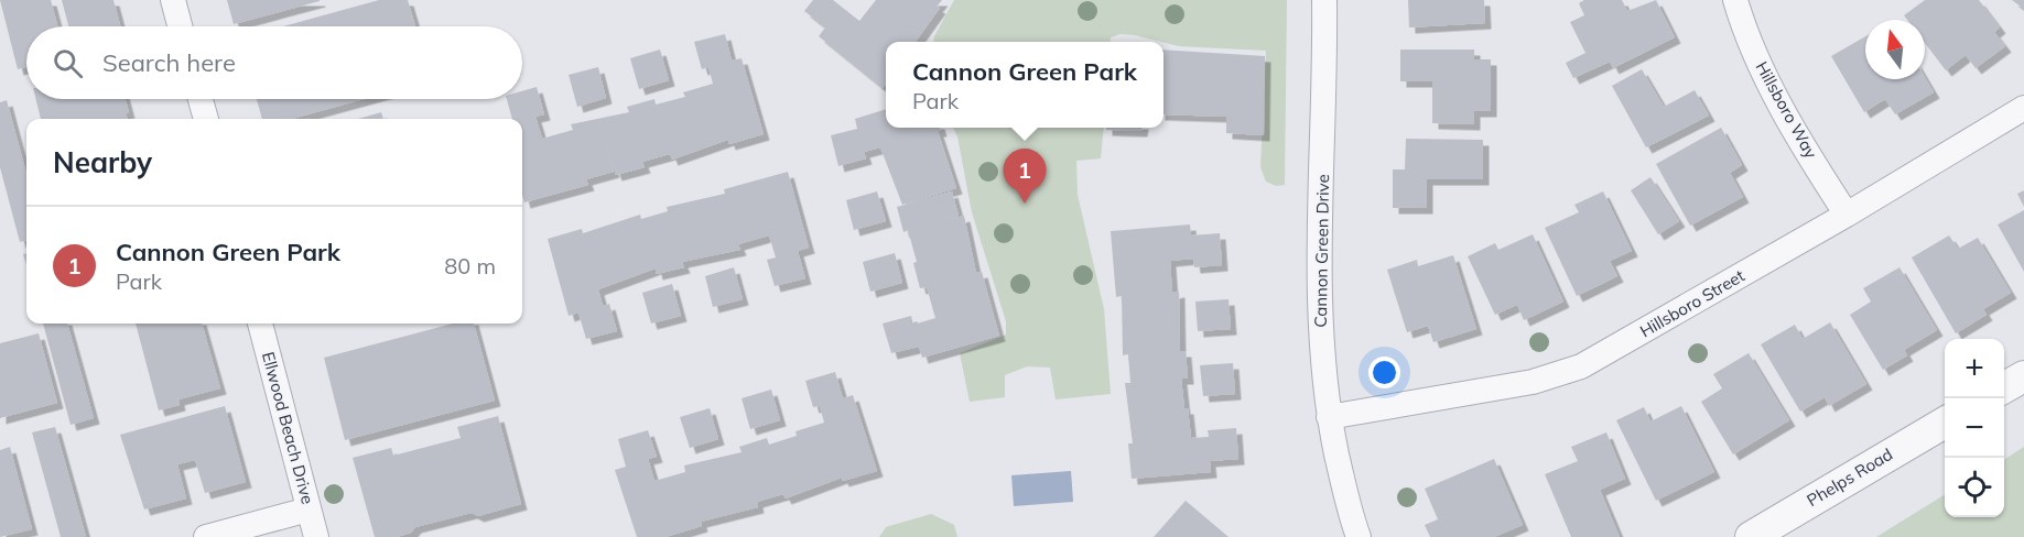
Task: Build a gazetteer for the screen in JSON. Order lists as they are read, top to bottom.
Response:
{
  "streets": {
    "street": [
      "Hillsboro Way",
      "Cannon Green Drive",
      "Hillsboro Street",
      "Ellwood Beach Drive",
      "Phelps Road"
    ]
  },
  "crossings": [
    ["Hillsboro Way", "Hillsboro Street"],
    ["Cannon Green Drive", "Hillsboro Street"]
  ],
  "north": "top",
  "page": {
    "search": "Search here",
    "popup": ["Cannon Green Park", "Park"],
    "heading": "Nearby",
    "pins": "1",
    "list": [
      {
        "mark": "1",
        "name": "Cannon Green Park",
        "note": "Park",
        "value": "80 m"
      }
    ],
    "map_buttons": ["+", "−"]
  }
}
